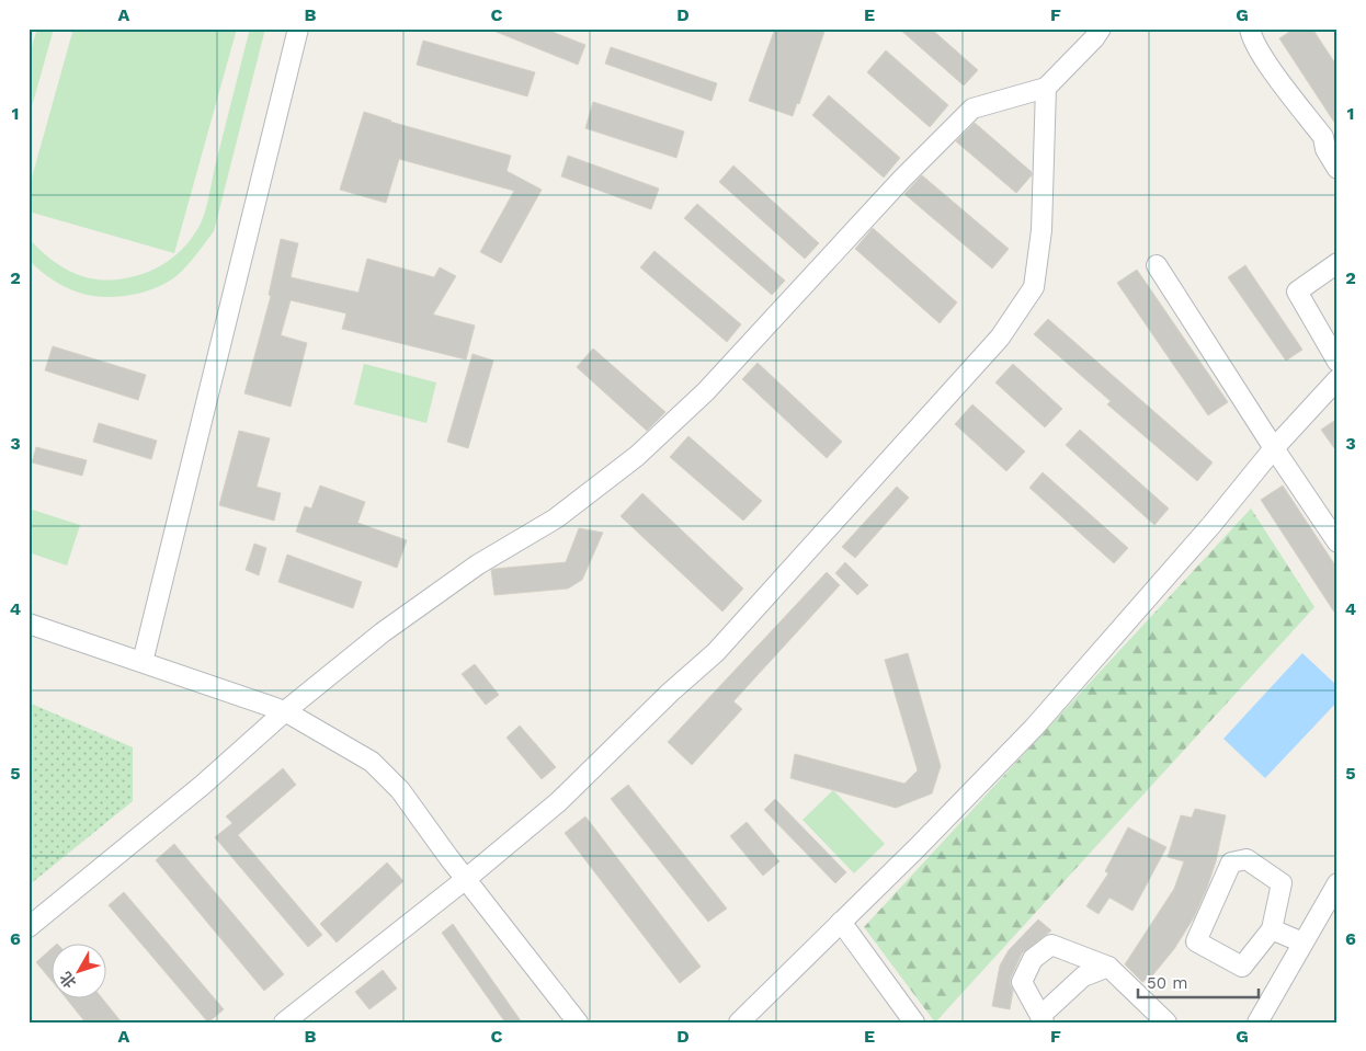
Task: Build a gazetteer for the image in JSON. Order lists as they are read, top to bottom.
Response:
{
  "scale_bar": "50 m",
  "north": "bottom left",
  "grid": {
    "columns": [
      "A",
      "B",
      "C",
      "D",
      "E",
      "F",
      "G"
    ],
    "rows": [
      "1",
      "2",
      "3",
      "4",
      "5",
      "6"
    ]
  }
}
